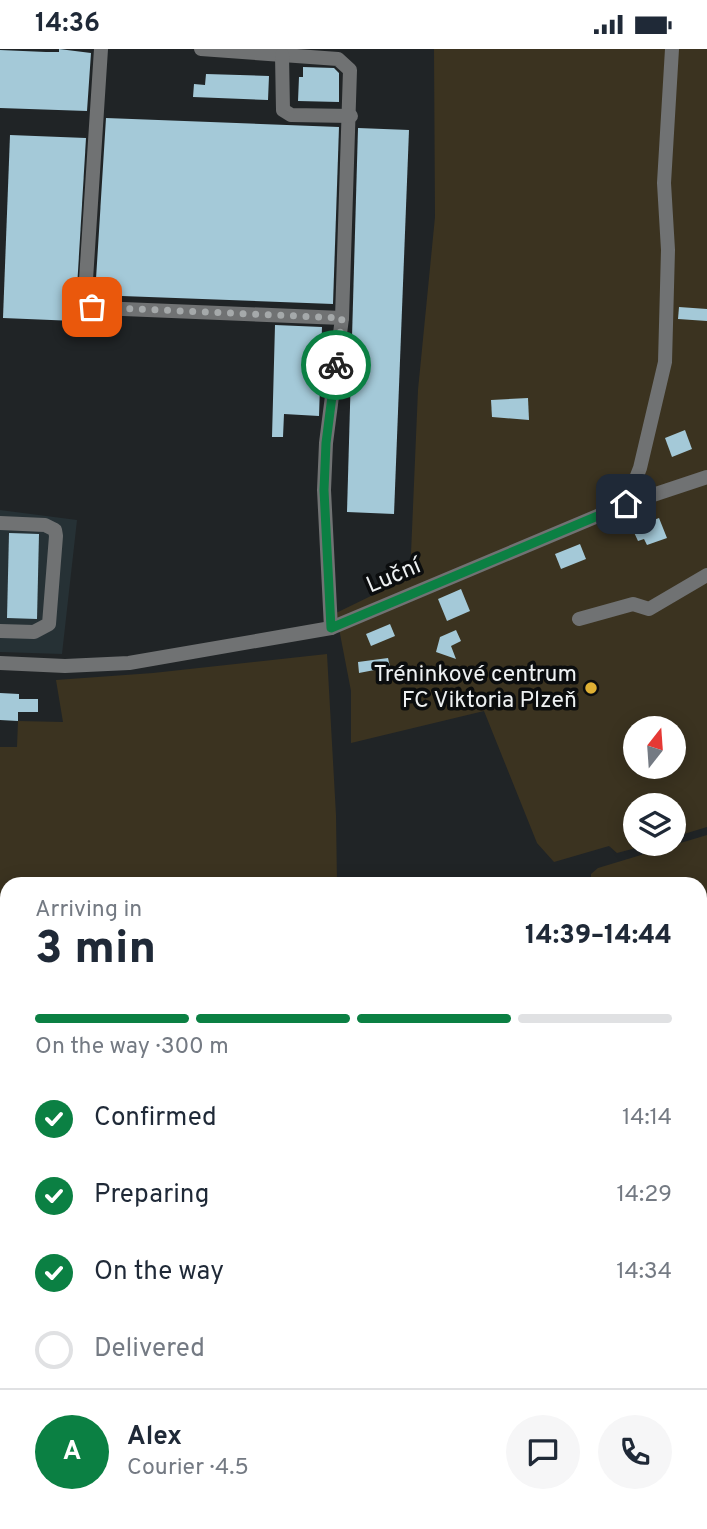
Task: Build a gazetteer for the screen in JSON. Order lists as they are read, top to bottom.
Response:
{
  "streets": {
    "street": ["Luční"]
  },
  "places": ["Tréninkové centrum FC Viktoria Plzeň"],
  "north": "top",
  "page": {
    "status": "14:36",
    "heading": ["3 min", "Arriving in", "14:39–14:44"],
    "panel": ["Alex", "Courier · 4.5"],
    "bar": "On the way · 300 m",
    "list": [
      ["Confirmed", "14:14"],
      ["Preparing", "14:29"],
      ["On the way", "14:34"],
      "Delivered"
    ],
    "round": "A"
  }
}
